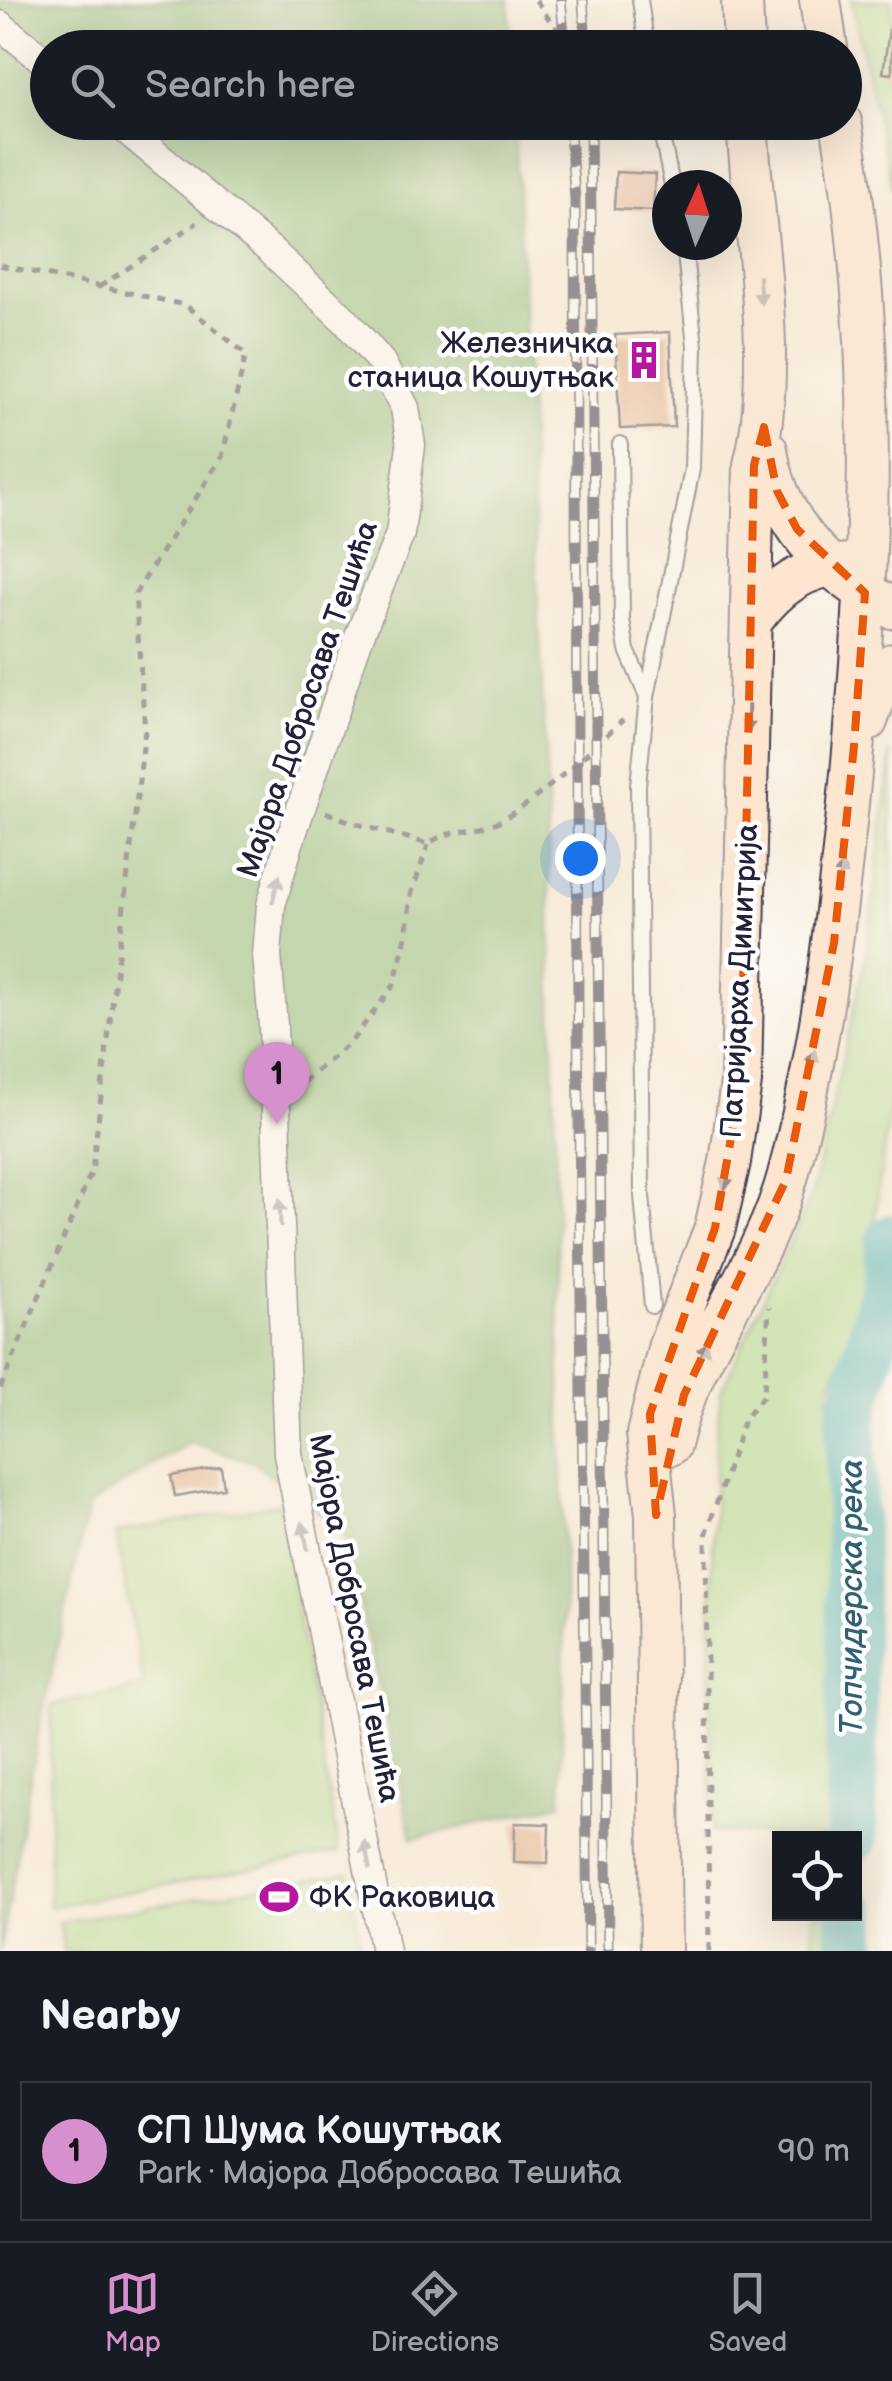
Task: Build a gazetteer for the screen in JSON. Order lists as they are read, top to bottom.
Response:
{
  "streets": {
    "main road": ["Патријарха Димитрија"],
    "street": ["Мајора Добросава Тешића"]
  },
  "one_way": ["Мајора Добросава Тешића"],
  "water": ["Топчидерска река"],
  "places": {
    "building": ["Железничка станица Кошутњак"],
    "sports": ["ФК Раковица"]
  },
  "north": "top",
  "page": {
    "search": "Search here",
    "pins": "1",
    "heading": "Nearby",
    "list": [
      {
        "mark": "1",
        "name": "СП Шума Кошутњак",
        "note": "Park · Мајора Добросава Тешића",
        "value": "90 m"
      }
    ],
    "nav": ["Map", "Directions", "Saved"]
  }
}
